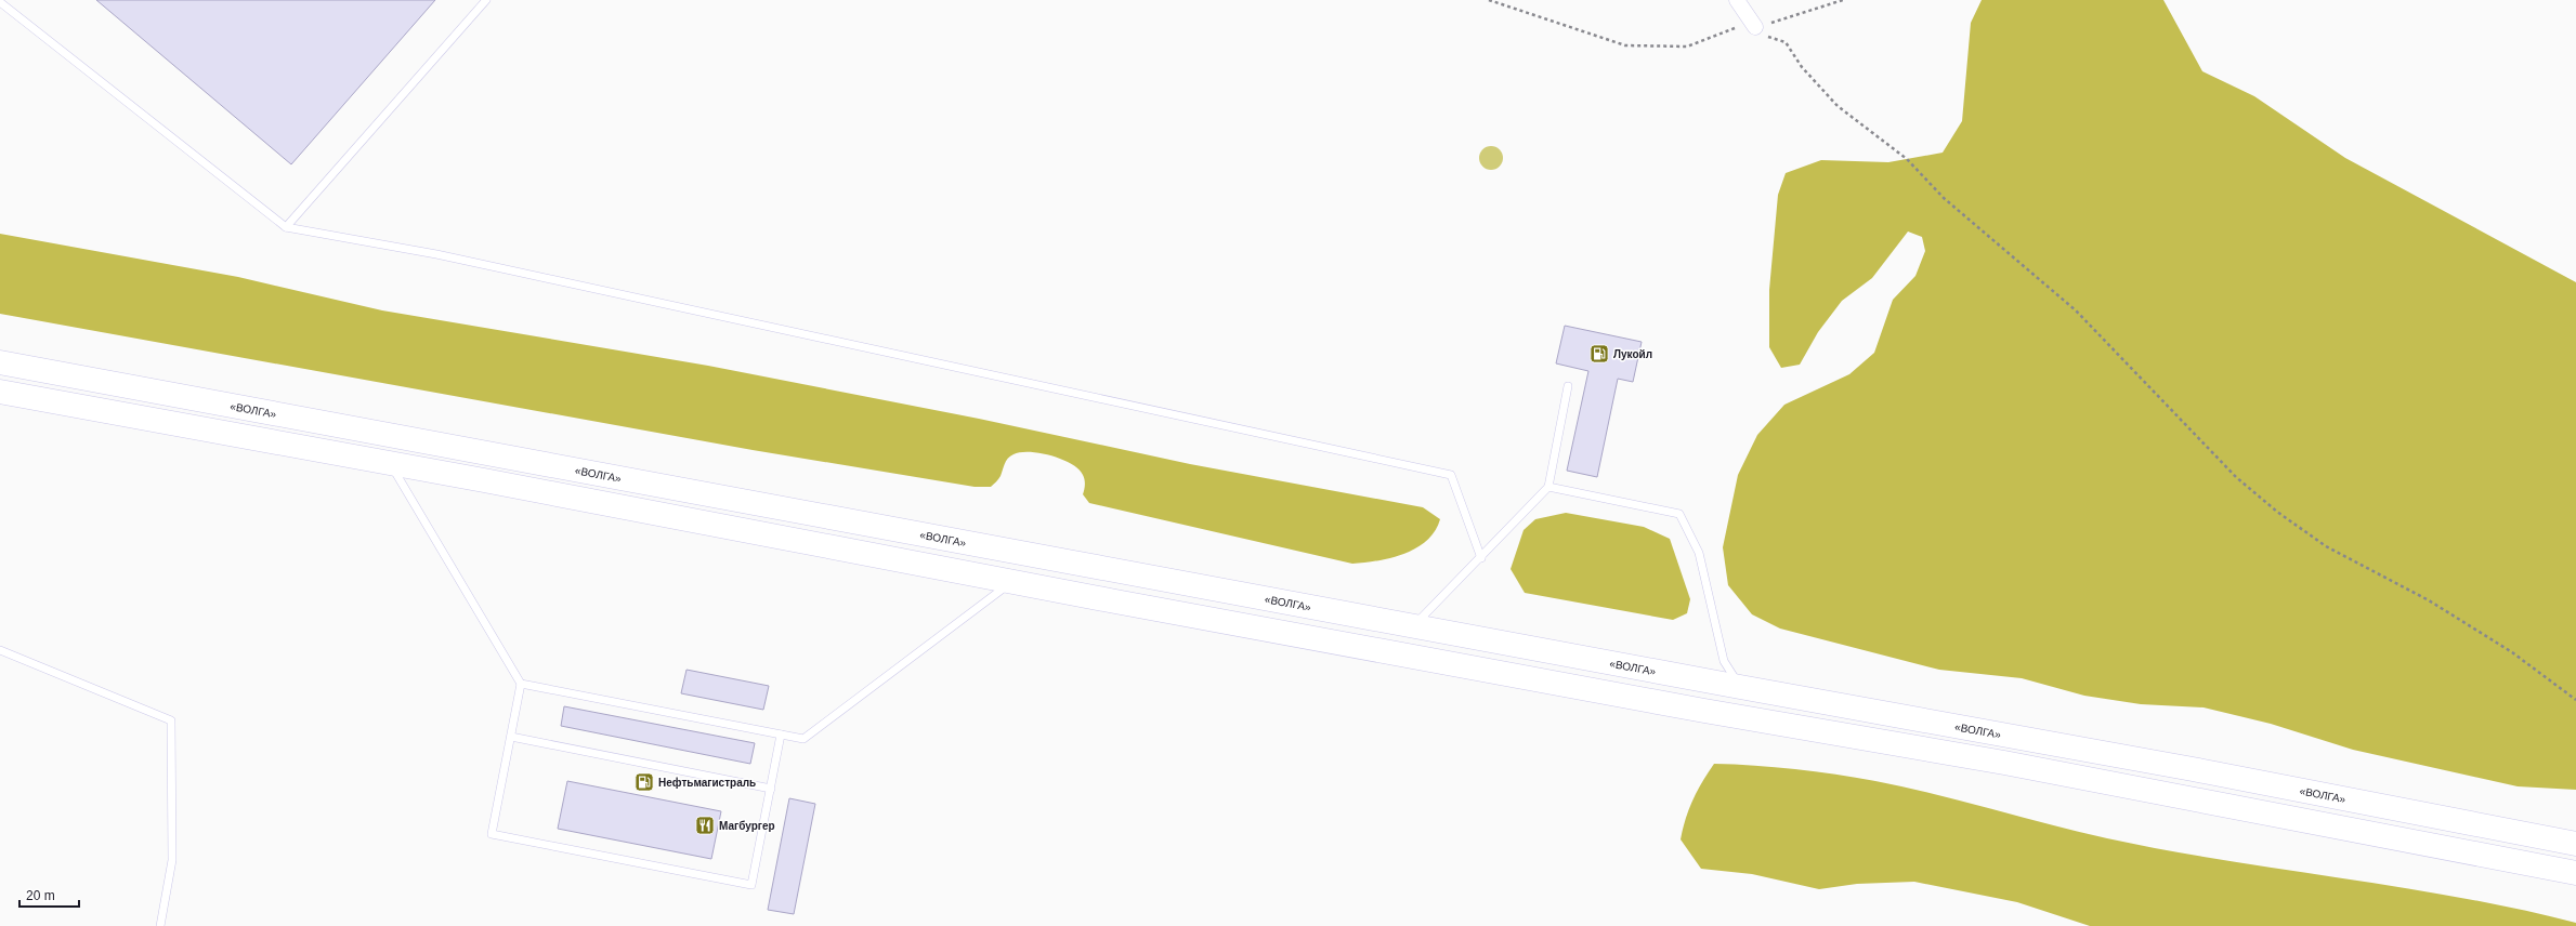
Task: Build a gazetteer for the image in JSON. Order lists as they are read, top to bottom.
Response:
{
  "streets": {
    "highway": ["«ВОЛГА»"]
  },
  "places": {
    "fuel station": ["Лукойл", "Нефтьмагистраль"],
    "restaurant": ["Магбургер"]
  },
  "scale_bar": "20 m"
}
